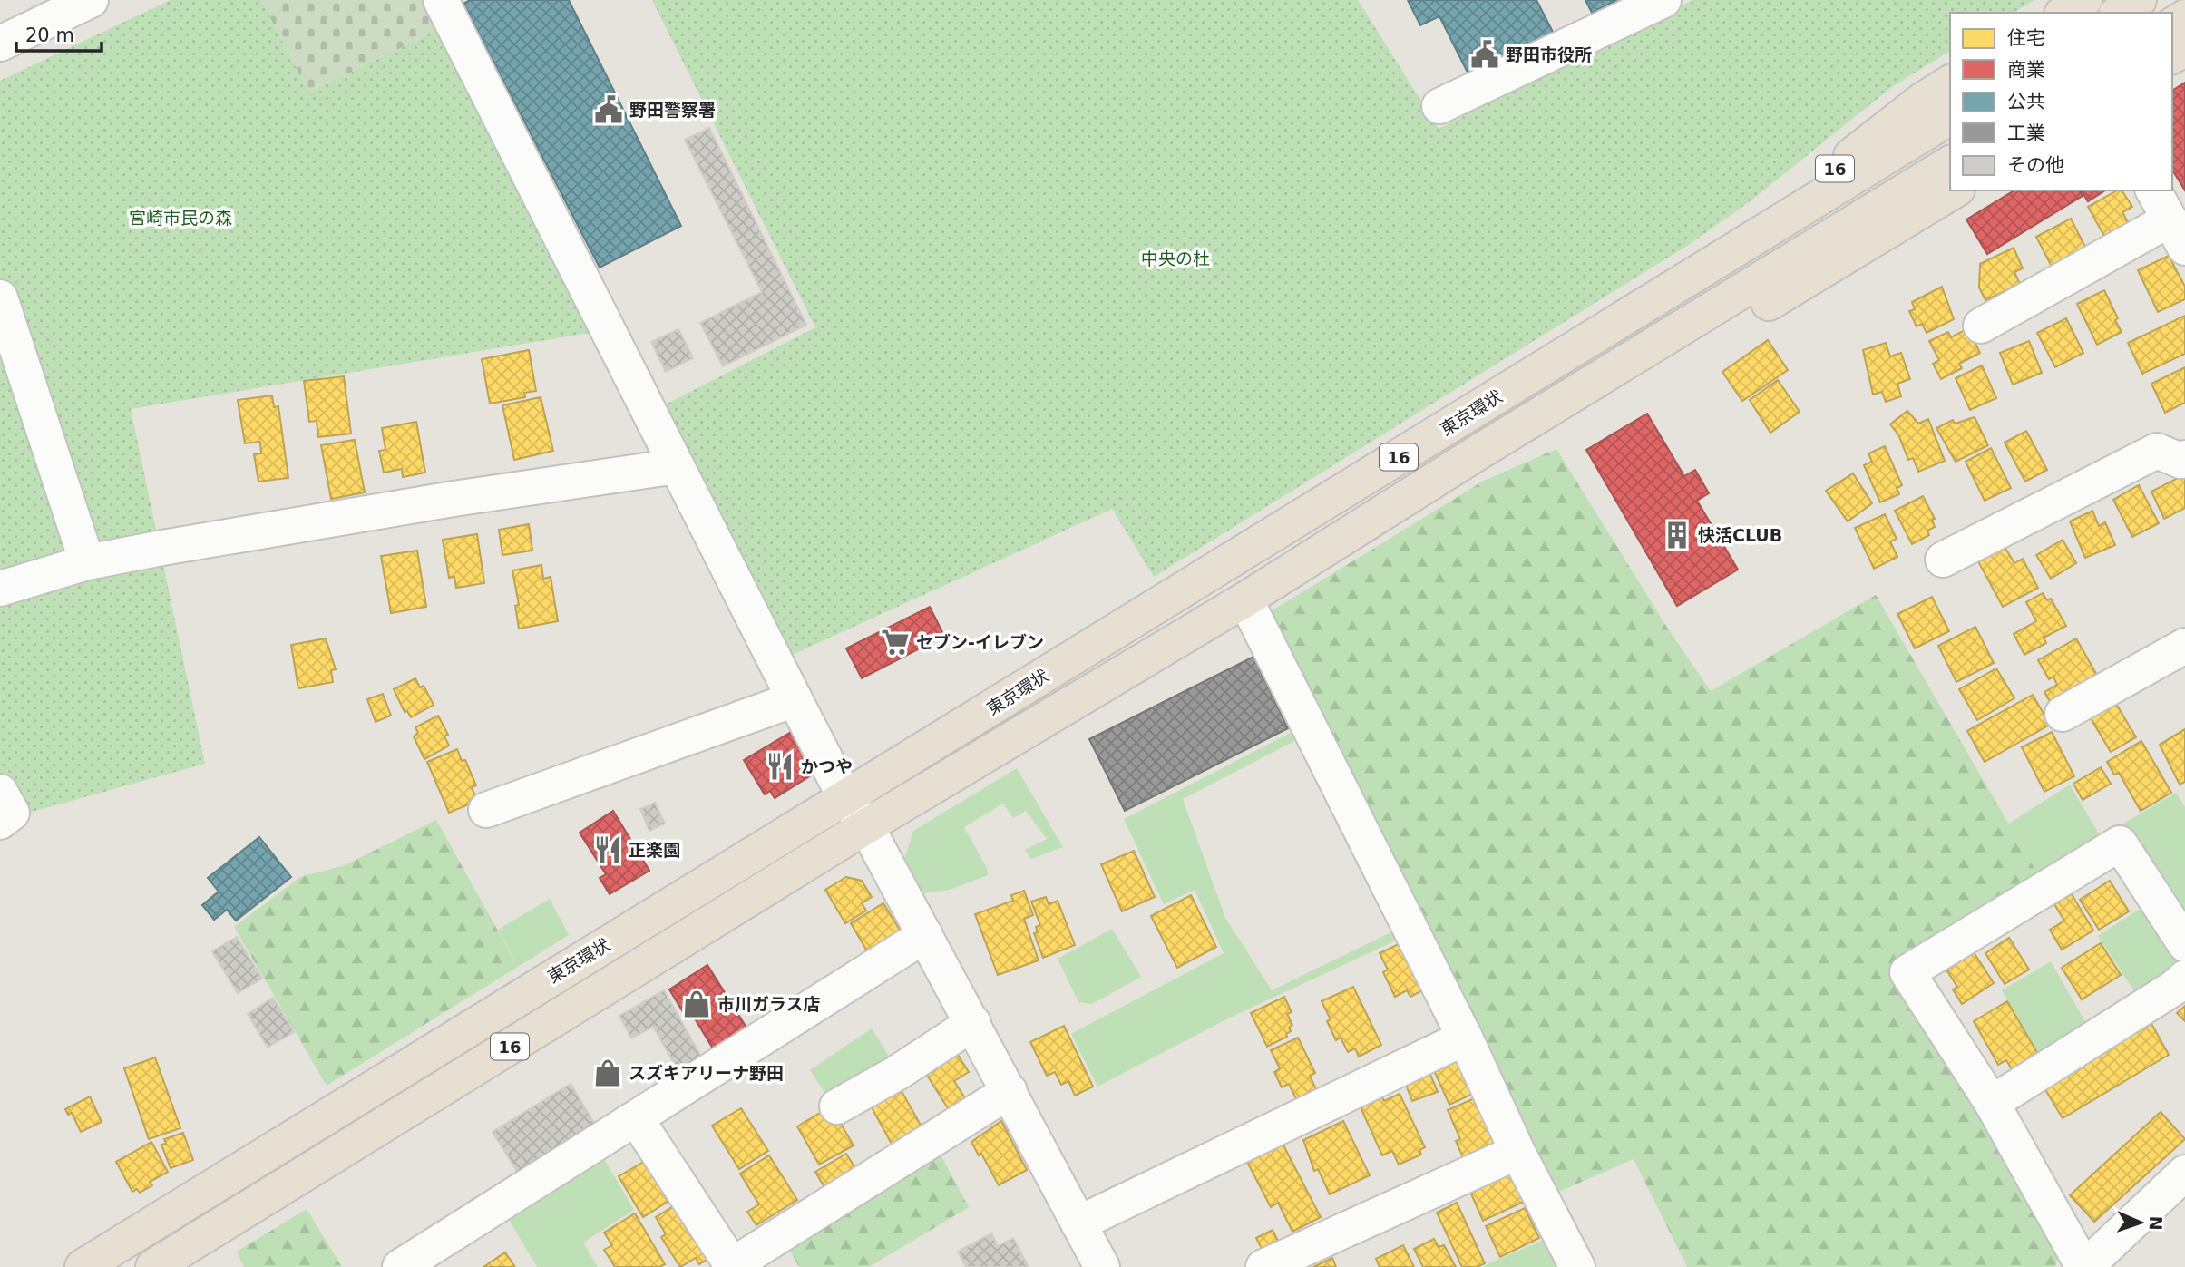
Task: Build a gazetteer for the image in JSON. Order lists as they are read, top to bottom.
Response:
{
  "streets": {
    "highway": ["16", "東京環状"]
  },
  "crossings": [
    ["16", "東京環状"]
  ],
  "parks": ["宮崎市民の森", "中央の杜"],
  "places": {
    "public building": ["野田市役所", "野田警察署"],
    "building": ["快活CLUB"],
    "supermarket": ["セブン-イレブン"],
    "restaurant": ["かつや", "正楽園"],
    "shop": ["市川ガラス店", "スズキアリーナ野田"]
  },
  "legend": [
    "住宅",
    "商業",
    "公共",
    "工業",
    "その他"
  ],
  "scale_bar": "20 m",
  "north": "right"
}
